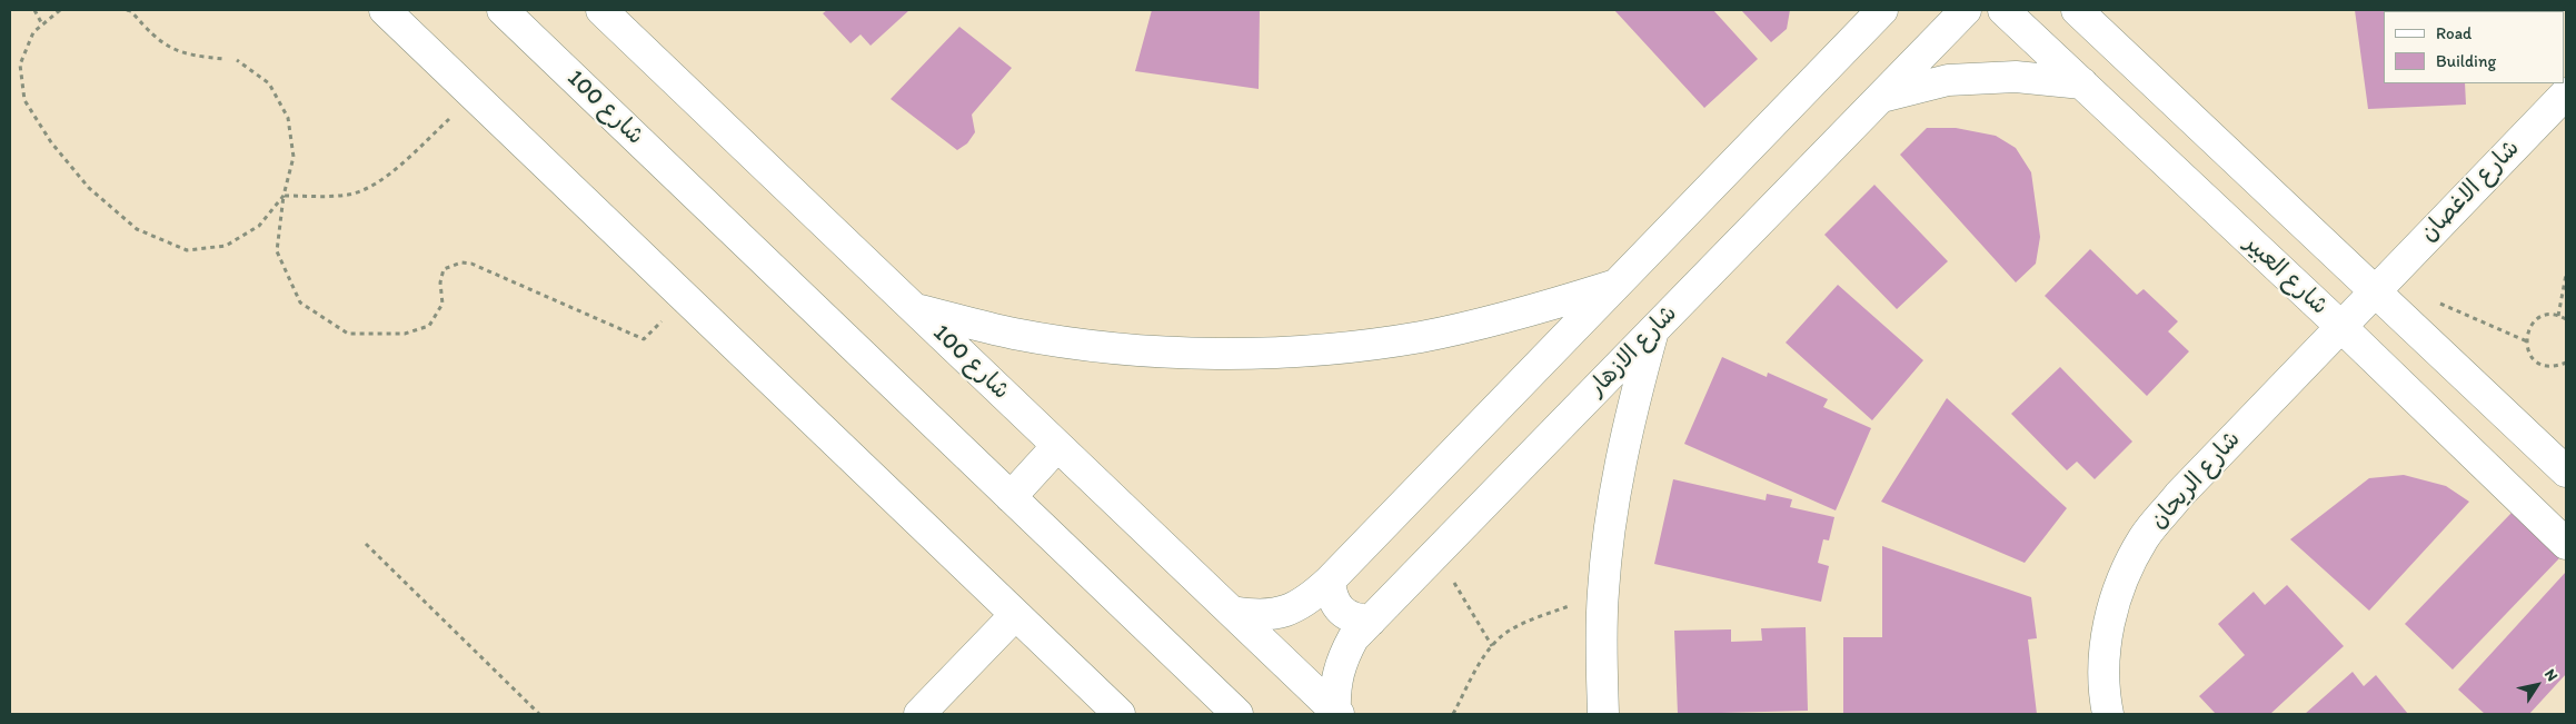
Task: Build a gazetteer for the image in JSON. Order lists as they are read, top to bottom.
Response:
{
  "streets": {
    "street": [
      "شارع 100",
      "شارع الاغصان",
      "شارع العبير",
      "شارع الازهار",
      "شارع الريحان"
    ]
  },
  "crossings": [
    ["شارع 100", "شارع الازهار"],
    ["شارع الاغصان", "شارع الريحان"],
    ["شارع العبير", "شارع الريحان"]
  ],
  "legend": ["Road", "Building"],
  "north": "top right"
}
